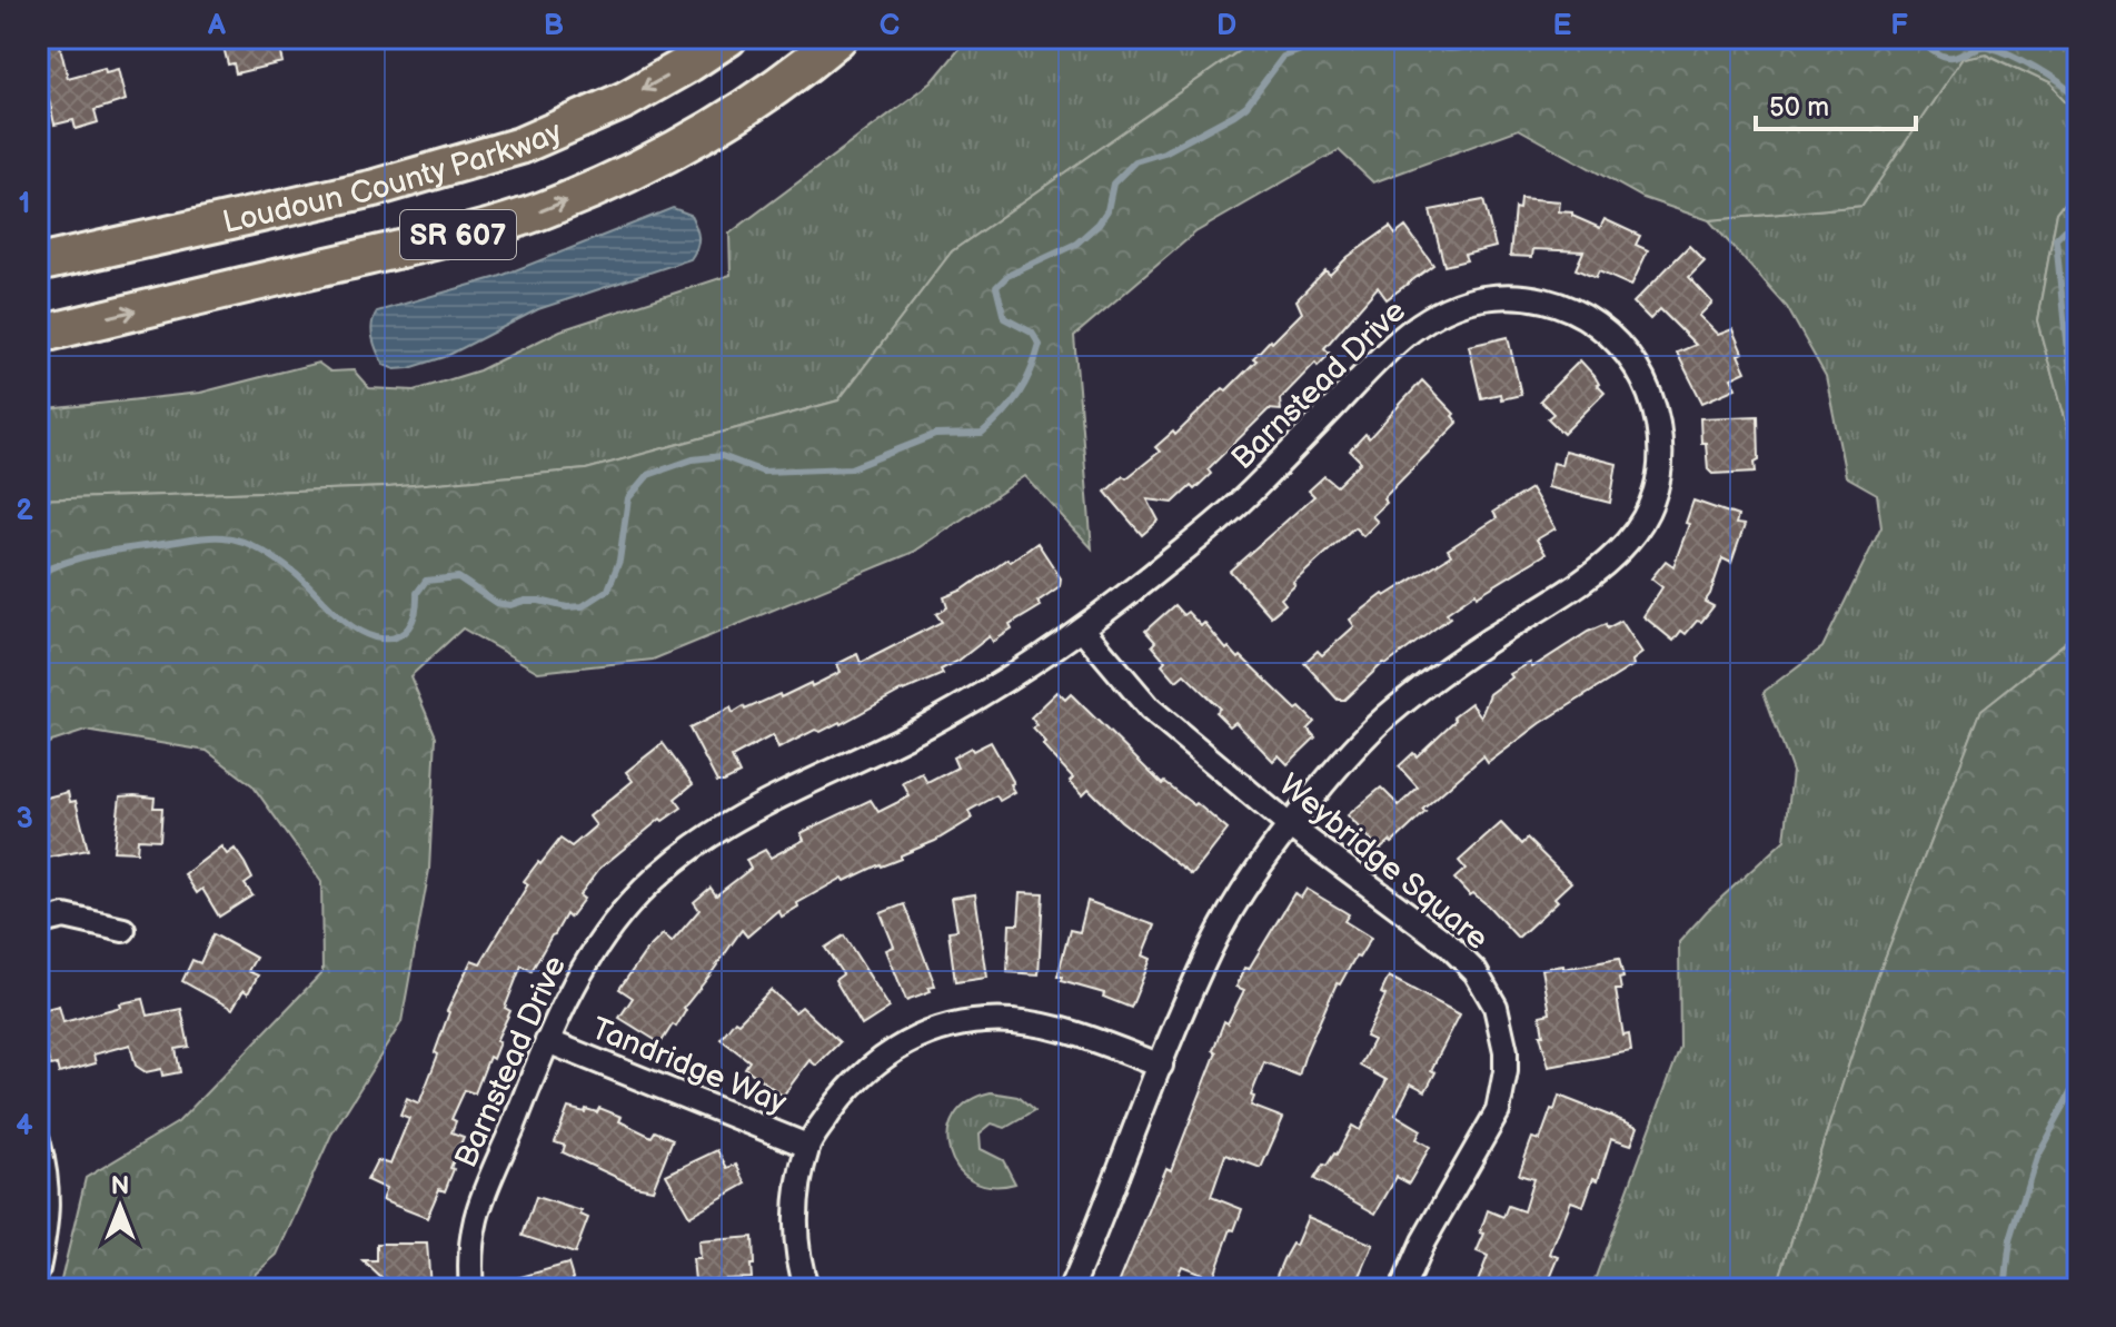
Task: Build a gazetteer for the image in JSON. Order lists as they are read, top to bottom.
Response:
{
  "streets": {
    "main road": ["Loudoun County Parkway", "SR 607"],
    "street": ["Barnstead Drive", "Weybridge Square", "Tandridge Way"]
  },
  "crossings": [
    ["Barnstead Drive", "Weybridge Square"],
    ["Barnstead Drive", "Tandridge Way"]
  ],
  "scale_bar": "50 m",
  "north": "top",
  "grid": {
    "columns": [
      "A",
      "B",
      "C",
      "D",
      "E",
      "F"
    ],
    "rows": [
      "1",
      "2",
      "3",
      "4"
    ]
  }
}
